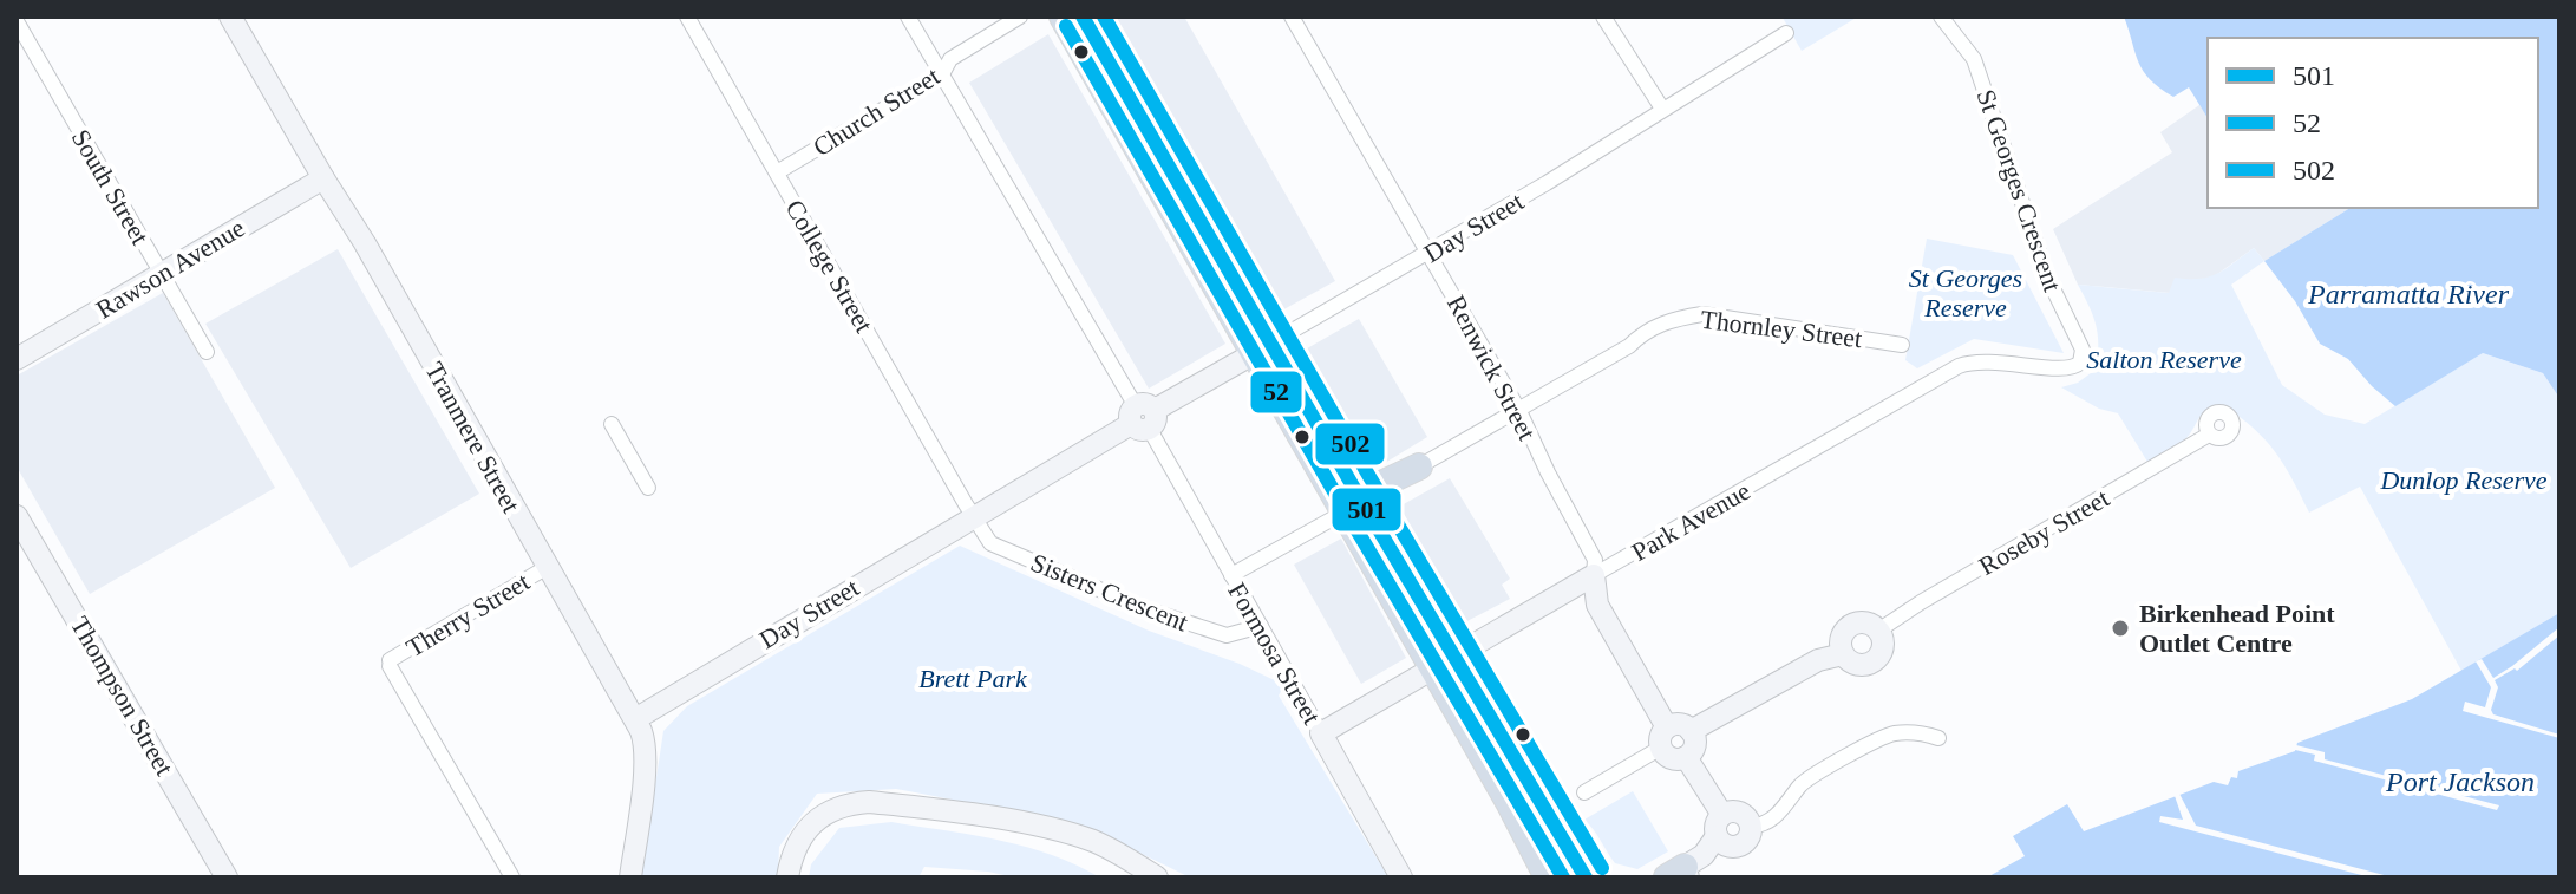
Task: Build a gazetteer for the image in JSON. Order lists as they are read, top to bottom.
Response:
{
  "streets": {
    "street": [
      "Church Street",
      "South Street",
      "St Georges Crescent",
      "Day Street",
      "College Street",
      "Rawson Avenue",
      "Thornley Street",
      "Renwick Street",
      "Tranmere Street",
      "Park Avenue",
      "Roseby Street",
      "Sisters Crescent",
      "Therry Street",
      "Formosa Street",
      "Thompson Street"
    ]
  },
  "crossings": [
    ["Church Street", "College Street"],
    ["Church Street", "Formosa Street"],
    ["South Street", "Rawson Avenue"],
    ["St Georges Crescent", "Park Avenue"],
    ["Day Street", "College Street"],
    ["Day Street", "Renwick Street"],
    ["Day Street", "Tranmere Street"],
    ["Day Street", "Sisters Crescent"],
    ["Day Street", "Formosa Street"],
    ["College Street", "Sisters Crescent"],
    ["Rawson Avenue", "Tranmere Street"],
    ["Thornley Street", "Renwick Street"],
    ["Renwick Street", "Park Avenue"],
    ["Tranmere Street", "Therry Street"],
    ["Park Avenue", "Formosa Street"],
    ["Sisters Crescent", "Formosa Street"]
  ],
  "water": ["Parramatta River", "Port Jackson"],
  "parks": [
    "St Georges Reserve",
    "Salton Reserve",
    "Dunlop Reserve",
    "Brett Park"
  ],
  "places": ["Birkenhead Point Outlet Centre"],
  "lines": ["transit line 501", "transit line 502", "transit line 52"],
  "legend": ["501", "52", "502"]
}
